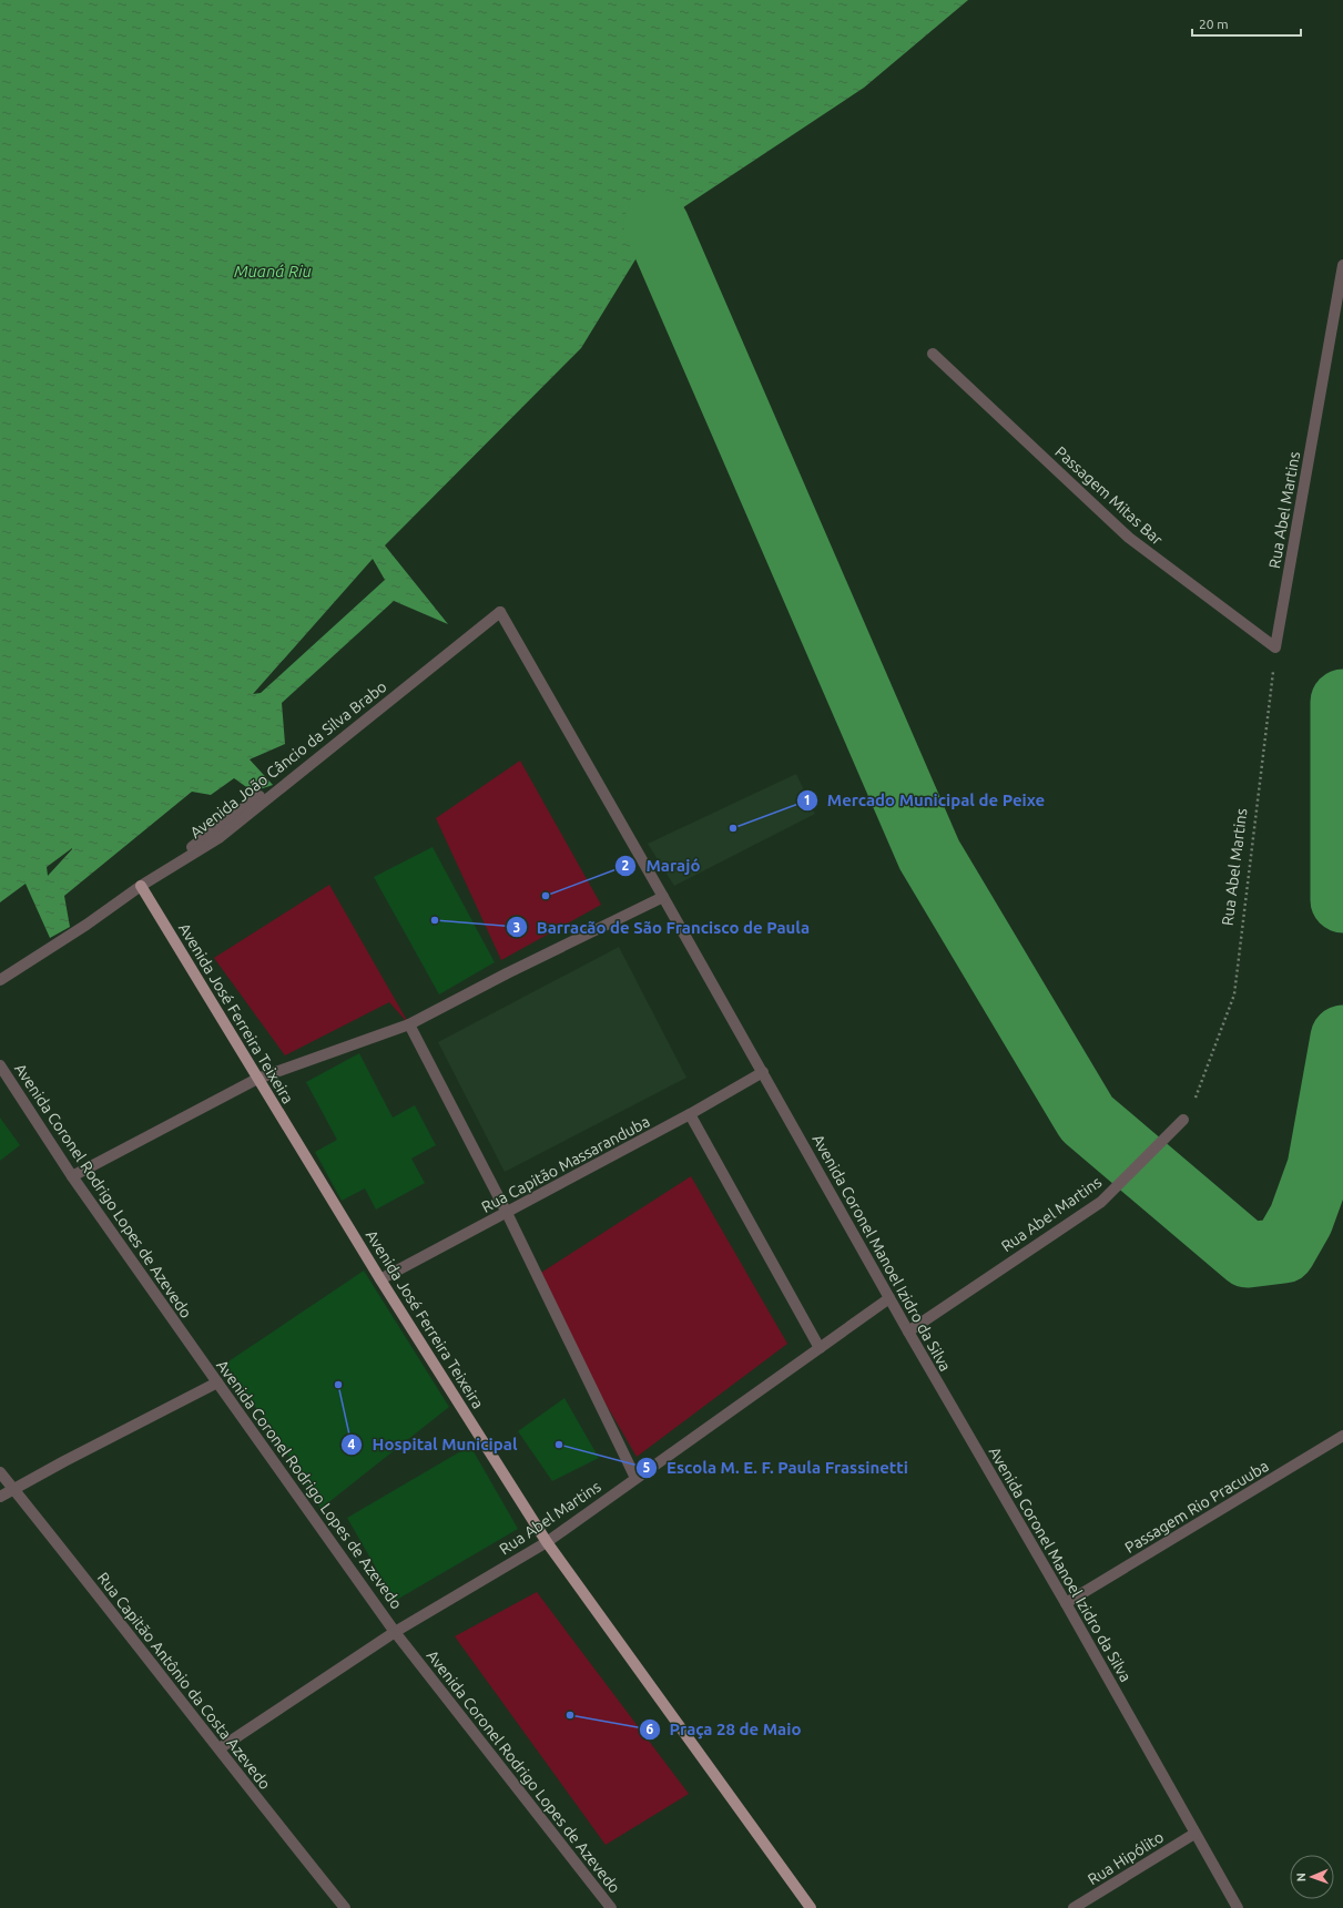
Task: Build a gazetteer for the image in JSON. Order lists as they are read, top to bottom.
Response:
{
  "streets": {
    "main road": ["Avenida José Ferreira Teixeira"],
    "street": [
      "Passagem Mitas Bar",
      "Rua Abel Martins",
      "Rua Capitão Massaranduba",
      "Avenida Coronel Rodrigo Lopes de Azevedo",
      "Avenida Coronel Manoel Izidro da Silva",
      "Passagem Rio Pracuuba",
      "Rua Capitão Antônio da Costa Azevedo",
      "Rua Hipólito"
    ]
  },
  "crossings": [
    ["Passagem Mitas Bar", "Rua Abel Martins"],
    ["Rua Abel Martins", "Avenida José Ferreira Teixeira"],
    ["Rua Abel Martins", "Avenida Coronel Rodrigo Lopes de Azevedo"],
    ["Rua Abel Martins", "Avenida Coronel Manoel Izidro da Silva"],
    ["Rua Abel Martins", "Rua Capitão Antônio da Costa Azevedo"],
    ["Avenida José Ferreira Teixeira", "Rua Capitão Massaranduba"],
    ["Avenida José Ferreira Teixeira", "Avenida Coronel Manoel Izidro da Silva"],
    ["Rua Capitão Massaranduba", "Avenida Coronel Manoel Izidro da Silva"],
    ["Avenida Coronel Manoel Izidro da Silva", "Passagem Rio Pracuuba"],
    ["Avenida Coronel Manoel Izidro da Silva", "Rua Hipólito"]
  ],
  "water": ["Muaná Riu"],
  "places": [
    "Mercado Municipal de Peixe",
    "Marajó",
    "Barracão de São Francisco de Paula",
    "Hospital Municipal",
    "Escola M. E. F. Paula Frassinetti",
    "Praça 28 de Maio"
  ],
  "scale_bar": "20 m",
  "north": "left"
}
